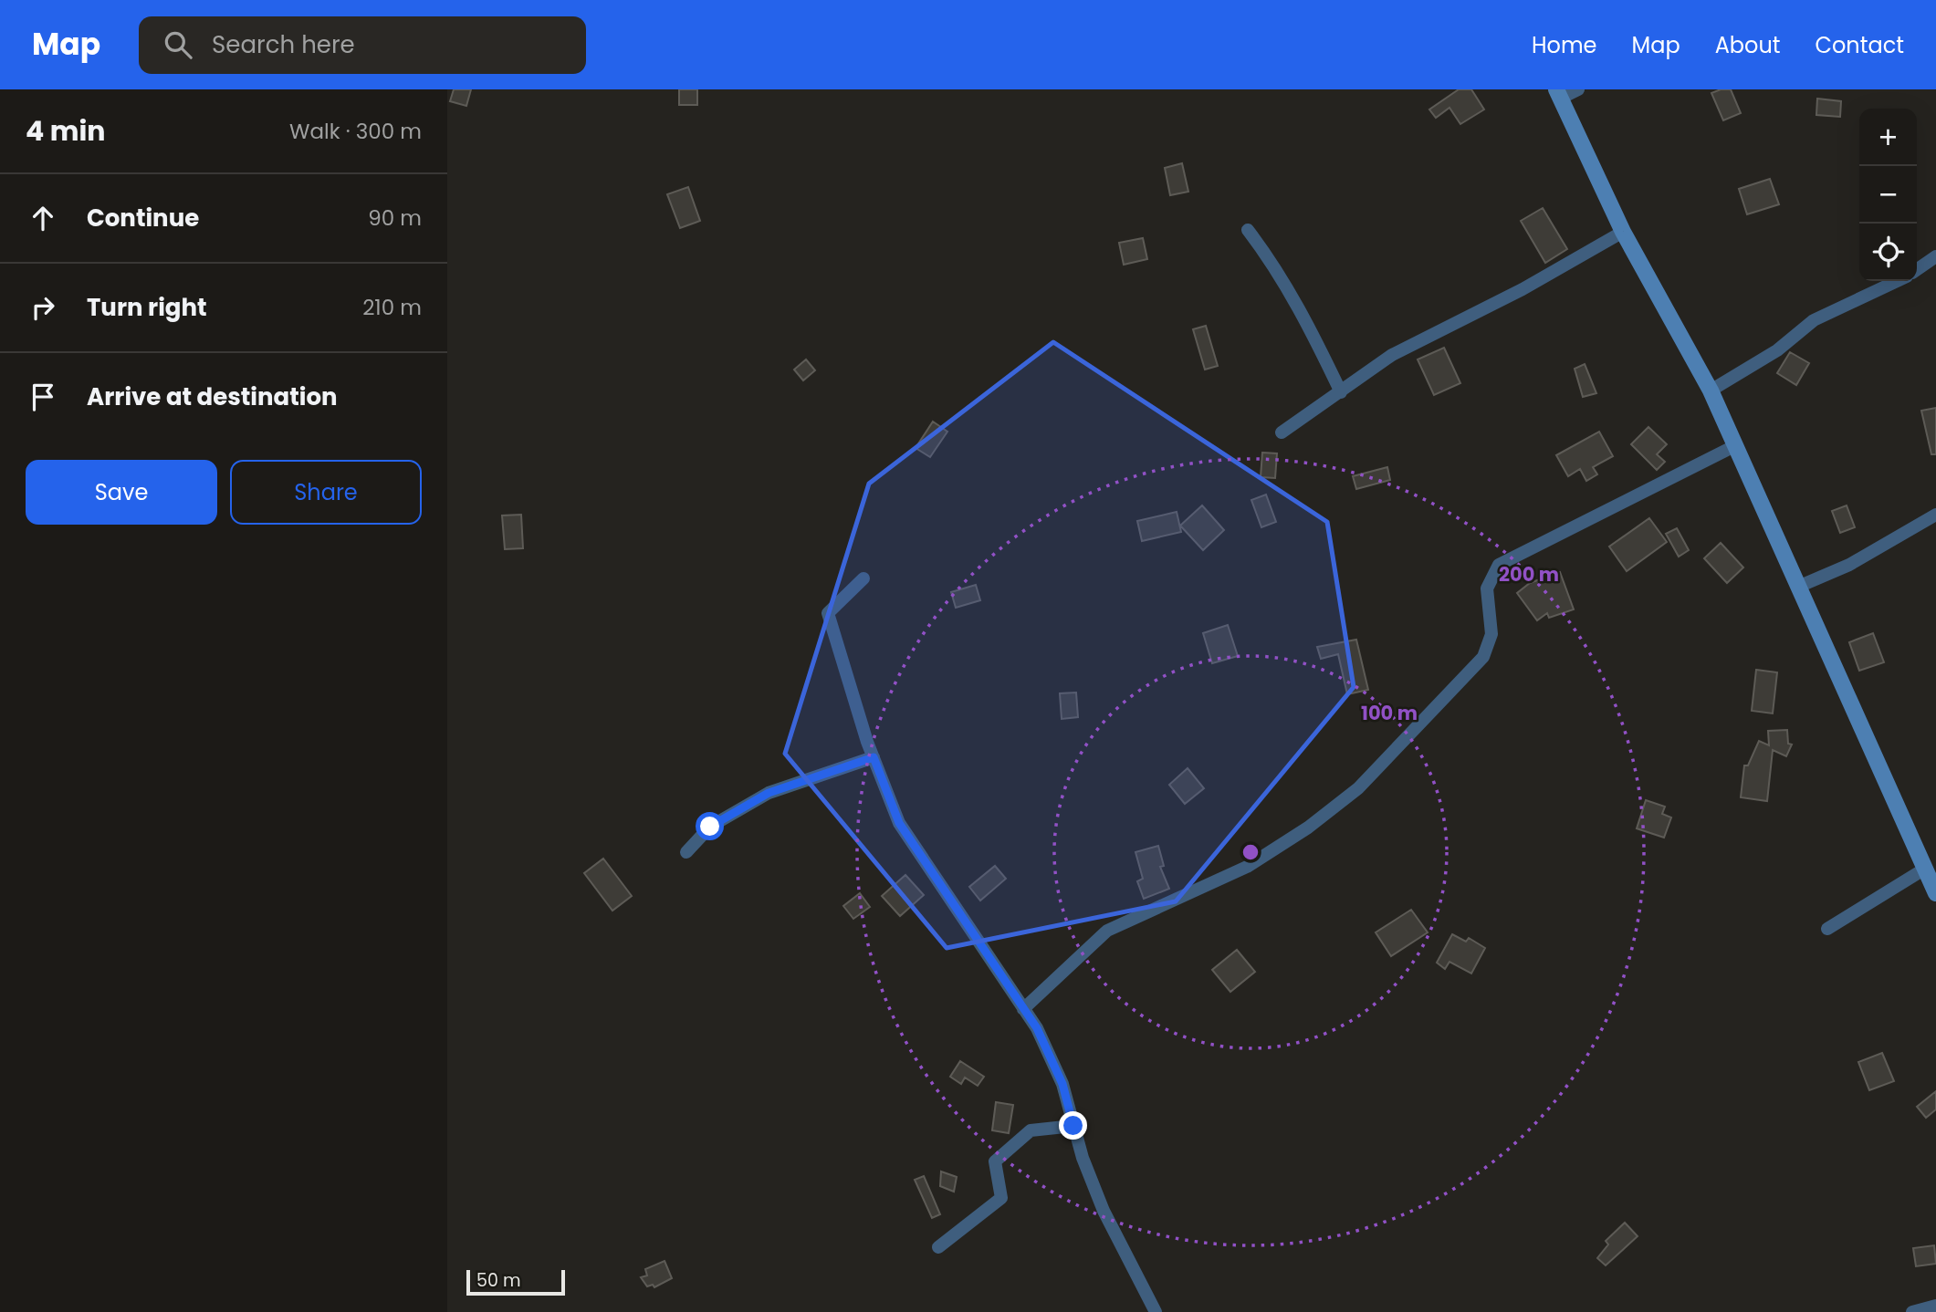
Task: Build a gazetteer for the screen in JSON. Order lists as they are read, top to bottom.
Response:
{
  "scale_bar": "50 m",
  "page": {
    "header": "Map",
    "search": "Search here",
    "nav": [
      "Home",
      "Map",
      "About",
      "Contact"
    ],
    "heading": ["4 min", "Walk · 300 m"],
    "map_buttons": ["+", "−"],
    "list": [
      ["Continue", "90 m"],
      ["Turn right", "210 m"],
      "Arrive at destination"
    ],
    "buttons": ["Save", "Share"],
    "scale": "50 m"
  },
  "rings": ["200 m", "100 m"]
}
